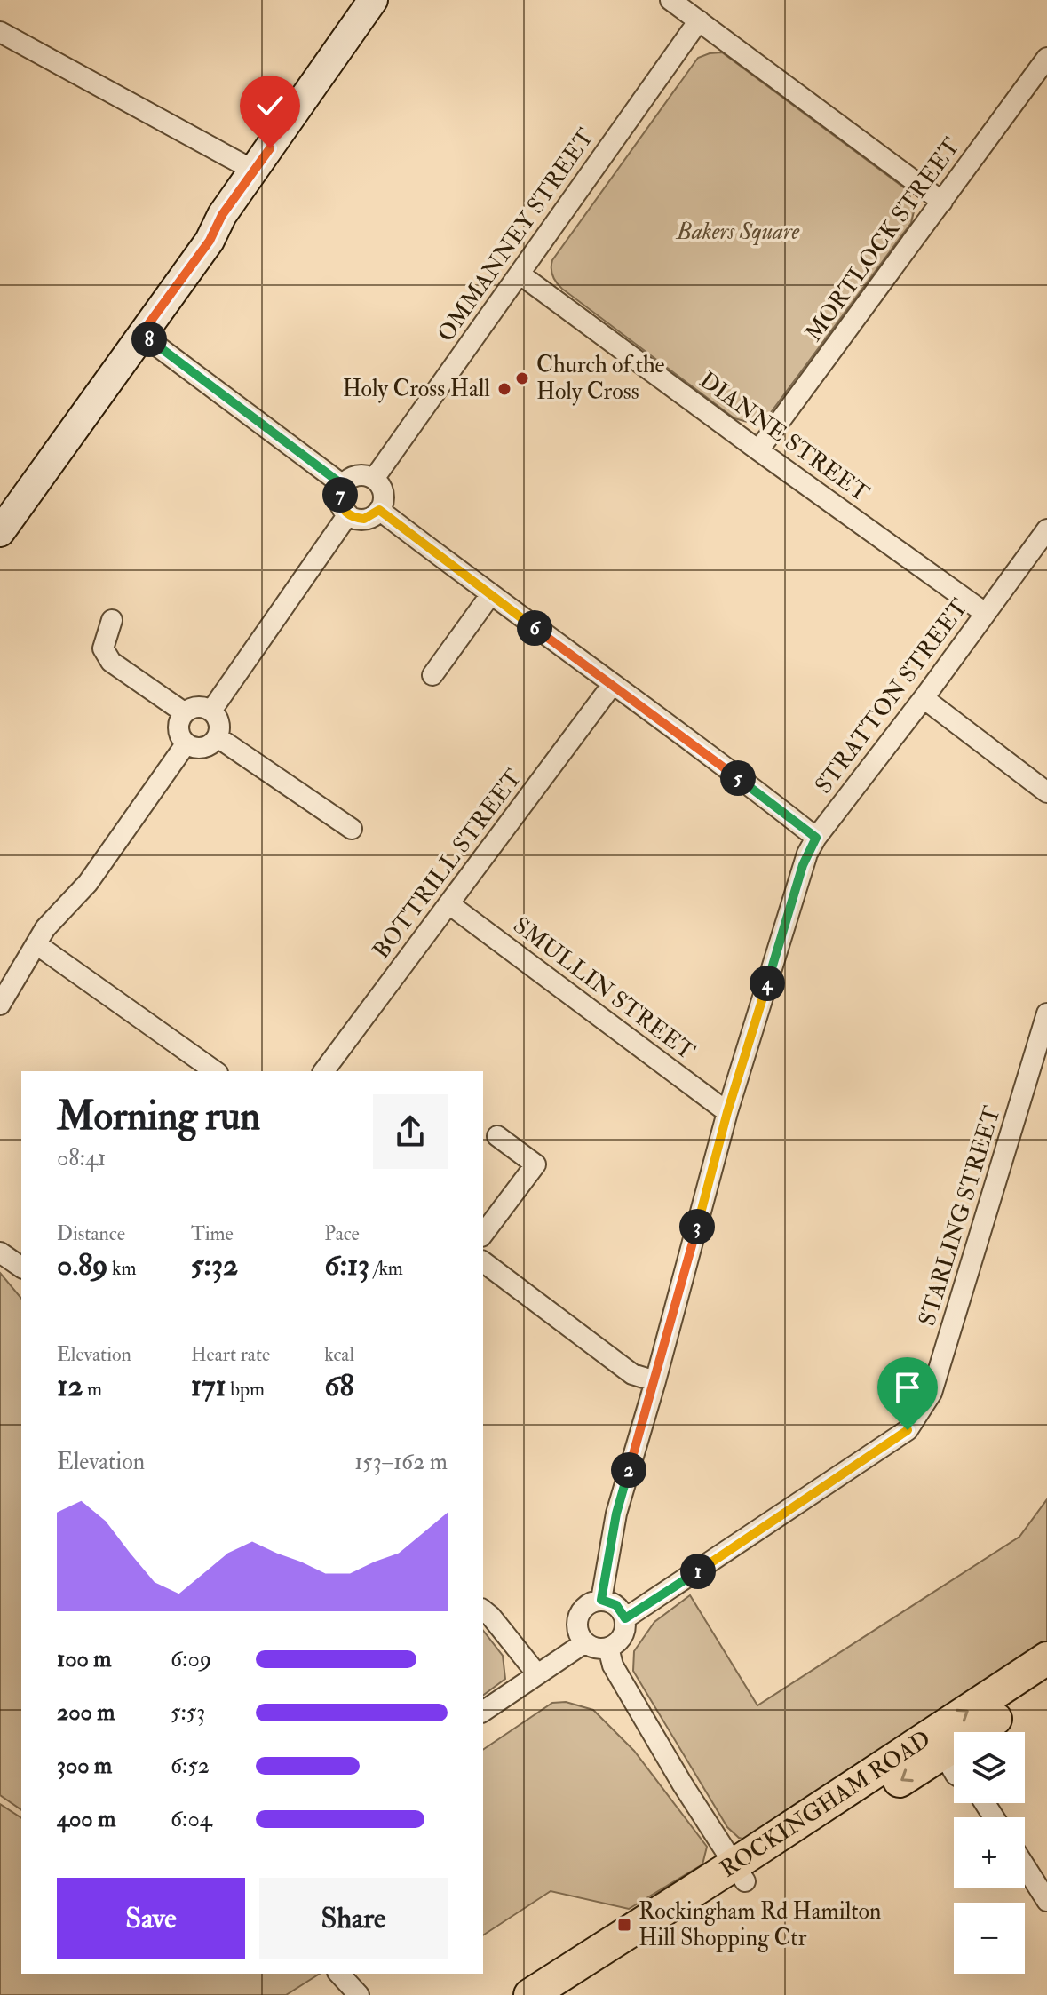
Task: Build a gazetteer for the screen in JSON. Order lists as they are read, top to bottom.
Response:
{
  "streets": {
    "main road": ["ROCKINGHAM ROAD"],
    "street": [
      "OMMANNEY STREET",
      "MORTLOCK STREET",
      "DIANNE STREET",
      "STRATTON STREET",
      "BOTTRILL STREET",
      "SMULLIN STREET",
      "STARLING STREET"
    ]
  },
  "crossings": [
    ["OMMANNEY STREET", "DIANNE STREET"],
    ["MORTLOCK STREET", "DIANNE STREET"],
    ["DIANNE STREET", "STRATTON STREET"],
    ["STRATTON STREET", "SMULLIN STREET"],
    ["STRATTON STREET", "STARLING STREET"],
    ["BOTTRILL STREET", "SMULLIN STREET"]
  ],
  "parks": ["Bakers Square"],
  "places": {
    "other": ["Church of the Holy Cross", "Holy Cross Hall"],
    "transit": ["Rockingham Rd Hamilton Hill Shopping Ctr"]
  },
  "page": {
    "pins": [
      "8",
      "7",
      "6",
      "5",
      "4",
      "3",
      "2",
      "1"
    ],
    "heading": ["Morning run", "08:41"],
    "stats": [
      ["Distance", "0.89 km"],
      ["Time", "5:32"],
      ["Pace", "6:13 /km"],
      ["Elevation", "12 m"],
      ["Heart rate", "171 bpm"],
      ["kcal", "68"]
    ],
    "chart": ["Elevation", "153–162 m"],
    "list": [
      {
        "name": "100 m",
        "note": "6:09"
      },
      {
        "name": "200 m",
        "note": "5:53"
      },
      {
        "name": "300 m",
        "note": "6:52"
      },
      {
        "name": "400 m",
        "note": "6:04"
      }
    ],
    "map_buttons": ["+", "−"],
    "buttons": ["Save", "Share"]
  }
}
